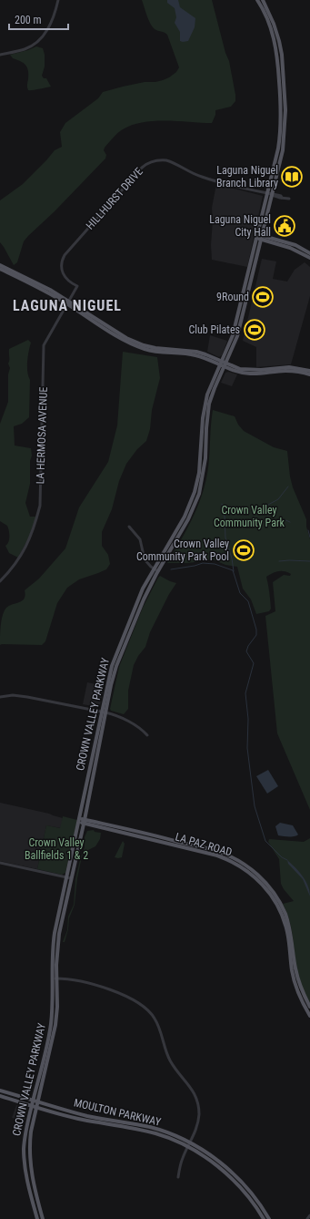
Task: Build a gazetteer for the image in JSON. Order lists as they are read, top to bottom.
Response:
{
  "streets": {
    "main road": ["CROWN VALLEY PARKWAY", "LA PAZ ROAD", "MOULTON PARKWAY"],
    "street": ["HILLHURST DRIVE", "LA HERMOSA AVENUE"]
  },
  "crossings": [
    ["HILLHURST DRIVE", "LA HERMOSA AVENUE"],
    ["HILLHURST DRIVE", "CROWN VALLEY PARKWAY"],
    ["CROWN VALLEY PARKWAY", "LA PAZ ROAD"],
    ["CROWN VALLEY PARKWAY", "MOULTON PARKWAY"]
  ],
  "districts": ["LAGUNA NIGUEL"],
  "parks": ["Crown Valley Community Park", "Crown Valley Ballfields 1 & 2"],
  "places": {
    "library": ["Laguna Niguel Branch Library"],
    "public building": ["Laguna Niguel City Hall"],
    "sports": ["9Round", "Club Pilates", "Crown Valley Community Park Pool"]
  },
  "scale_bar": "200 m"
}
